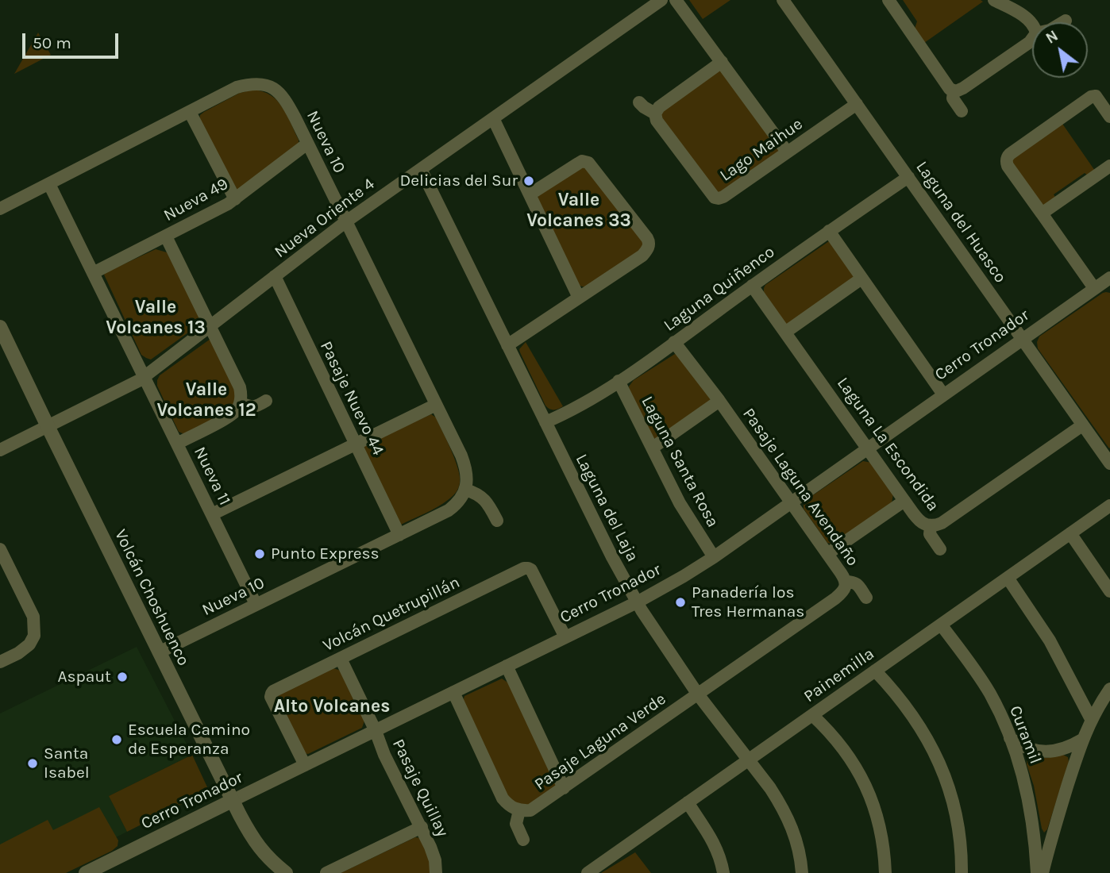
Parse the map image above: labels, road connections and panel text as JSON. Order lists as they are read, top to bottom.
{
  "streets": {
    "street": [
      "Nueva 10",
      "Lago Maihue",
      "Nueva 49",
      "Nueva Oriente 4",
      "Laguna del Huasco",
      "Laguna Quiñenco",
      "Cerro Tronador",
      "Pasaje Nuevo 44",
      "Laguna La Escondida",
      "Laguna Santa Rosa",
      "Nueva 11",
      "Pasaje Laguna Avendaño",
      "Laguna del Laja",
      "Volcán Choshuenco",
      "Volcán Quetrupillán",
      "Painemilla",
      "Curamil",
      "Pasaje Laguna Verde",
      "Pasaje Quillay"
    ]
  },
  "crossings": [
    ["Nueva 10", "Nueva 49"],
    ["Nueva 10", "Nueva Oriente 4"],
    ["Nueva 10", "Pasaje Nuevo 44"],
    ["Nueva 10", "Nueva 11"],
    ["Nueva 10", "Volcán Choshuenco"],
    ["Lago Maihue", "Laguna del Huasco"],
    ["Nueva 49", "Nueva 11"],
    ["Nueva Oriente 4", "Pasaje Nuevo 44"],
    ["Nueva Oriente 4", "Nueva 11"],
    ["Nueva Oriente 4", "Laguna del Laja"],
    ["Nueva Oriente 4", "Volcán Choshuenco"],
    ["Laguna del Huasco", "Laguna Quiñenco"],
    ["Laguna del Huasco", "Cerro Tronador"],
    ["Laguna del Huasco", "Laguna La Escondida"],
    ["Laguna Quiñenco", "Laguna La Escondida"],
    ["Laguna Quiñenco", "Laguna Santa Rosa"],
    ["Laguna Quiñenco", "Pasaje Laguna Avendaño"],
    ["Laguna Quiñenco", "Laguna del Laja"],
    ["Cerro Tronador", "Laguna La Escondida"],
    ["Cerro Tronador", "Laguna Santa Rosa"],
    ["Cerro Tronador", "Pasaje Laguna Avendaño"],
    ["Cerro Tronador", "Laguna del Laja"],
    ["Cerro Tronador", "Volcán Choshuenco"],
    ["Cerro Tronador", "Volcán Quetrupillán"],
    ["Cerro Tronador", "Pasaje Quillay"],
    ["Pasaje Laguna Avendaño", "Laguna del Laja"],
    ["Pasaje Laguna Avendaño", "Pasaje Laguna Verde"],
    ["Laguna del Laja", "Painemilla"],
    ["Laguna del Laja", "Pasaje Laguna Verde"],
    ["Volcán Quetrupillán", "Pasaje Quillay"],
    ["Painemilla", "Curamil"]
  ],
  "districts": [
    "Valle Volcanes 33",
    "Valle Volcanes 13",
    "Valle Volcanes 12",
    "Alto Volcanes"
  ],
  "places": [
    "Delicias del Sur",
    "Punto Express",
    "Panadería los Tres Hermanas",
    "Aspaut",
    "Escuela Camino de Esperanza",
    "Santa Isabel"
  ],
  "scale_bar": "50 m",
  "north": "top left"
}
